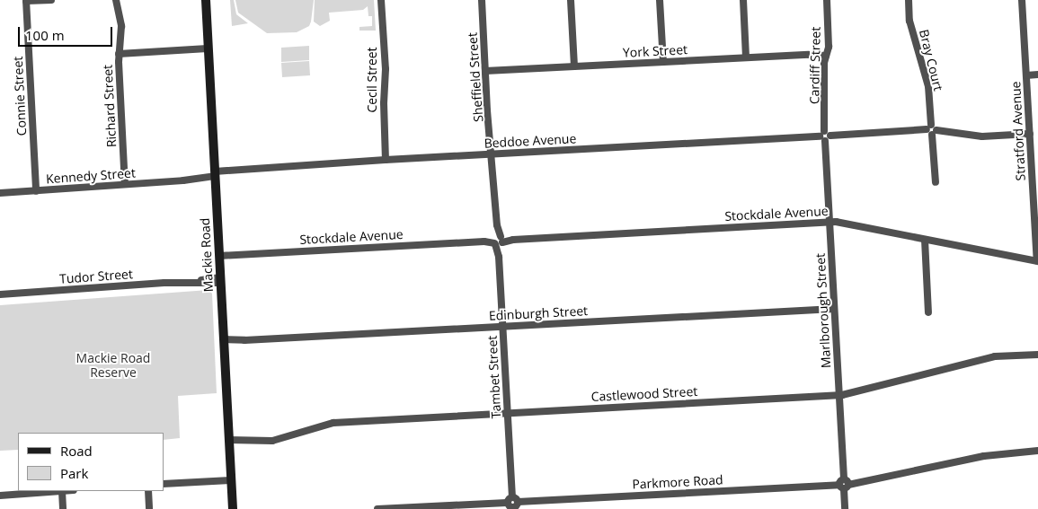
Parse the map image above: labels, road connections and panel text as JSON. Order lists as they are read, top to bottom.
{
  "streets": {
    "street": [
      "York Street",
      "Bray Court",
      "Cardiff Street",
      "Sheffield Street",
      "Cecil Street",
      "Connie Street",
      "Richard Street",
      "Stratford Avenue",
      "Beddoe Avenue",
      "Kennedy Street",
      "Stockdale Avenue",
      "Mackie Road",
      "Tudor Street",
      "Marlborough Street",
      "Edinburgh Street",
      "Tambet Street",
      "Castlewood Street",
      "Parkmore Road"
    ]
  },
  "crossings": [
    ["York Street", "Cardiff Street"],
    ["York Street", "Sheffield Street"],
    ["Bray Court", "Beddoe Avenue"],
    ["Cardiff Street", "Beddoe Avenue"],
    ["Cardiff Street", "Marlborough Street"],
    ["Sheffield Street", "Beddoe Avenue"],
    ["Sheffield Street", "Tambet Street"],
    ["Cecil Street", "Beddoe Avenue"],
    ["Connie Street", "Kennedy Street"],
    ["Richard Street", "Kennedy Street"],
    ["Stratford Avenue", "Beddoe Avenue"],
    ["Stratford Avenue", "Stockdale Avenue"],
    ["Beddoe Avenue", "Kennedy Street"],
    ["Beddoe Avenue", "Mackie Road"],
    ["Beddoe Avenue", "Marlborough Street"],
    ["Beddoe Avenue", "Tambet Street"],
    ["Kennedy Street", "Mackie Road"],
    ["Stockdale Avenue", "Mackie Road"],
    ["Stockdale Avenue", "Marlborough Street"],
    ["Stockdale Avenue", "Tambet Street"],
    ["Mackie Road", "Tudor Street"],
    ["Mackie Road", "Edinburgh Street"],
    ["Mackie Road", "Castlewood Street"],
    ["Marlborough Street", "Edinburgh Street"],
    ["Marlborough Street", "Castlewood Street"],
    ["Marlborough Street", "Parkmore Road"],
    ["Edinburgh Street", "Tambet Street"],
    ["Tambet Street", "Castlewood Street"],
    ["Tambet Street", "Parkmore Road"]
  ],
  "parks": ["Mackie Road Reserve"],
  "legend": ["Road", "Park"],
  "scale_bar": "100 m"
}
